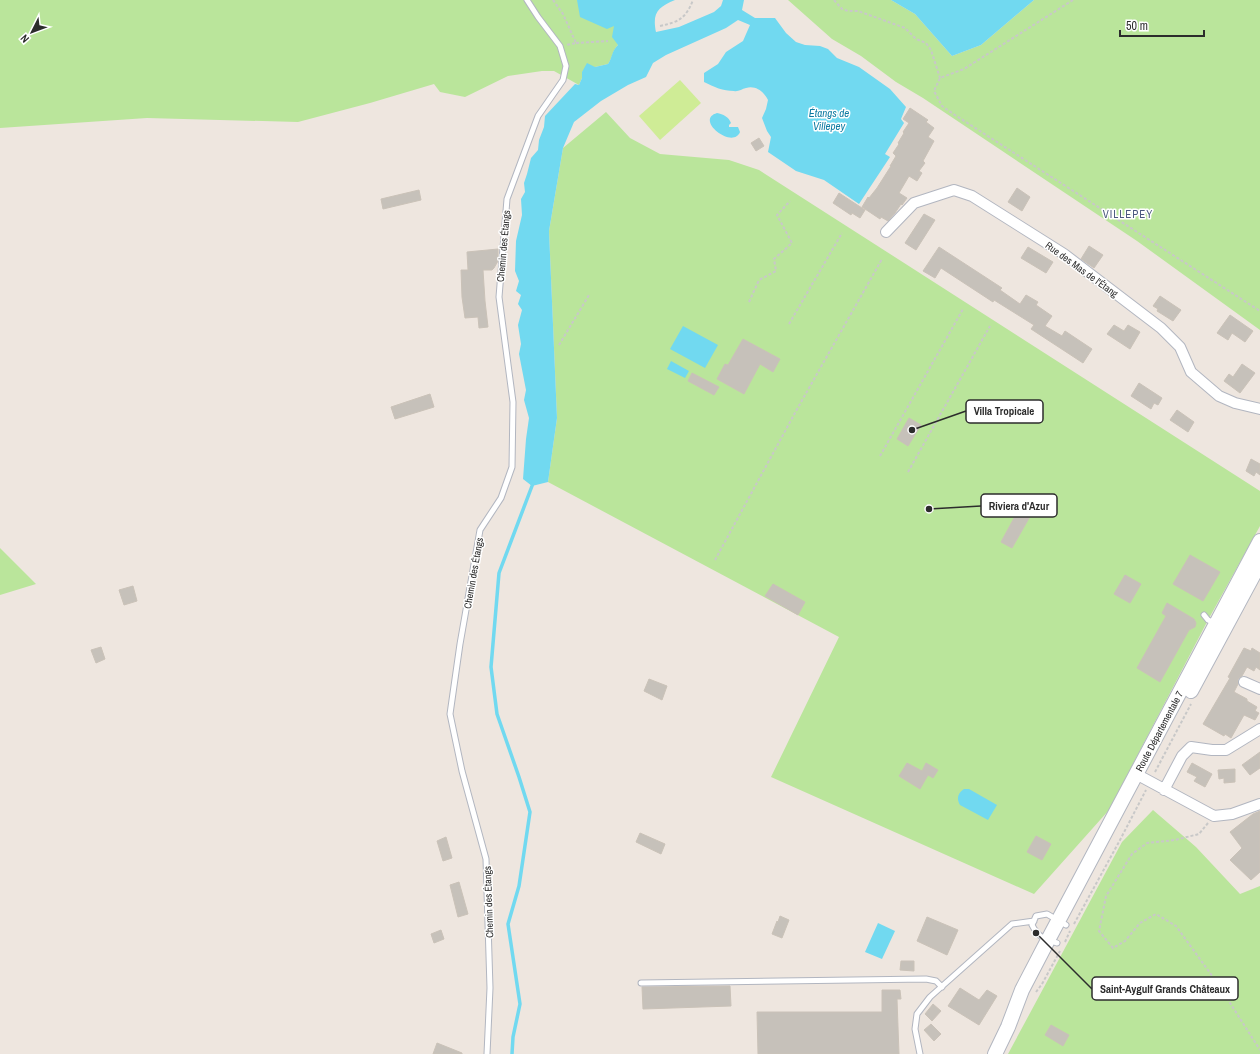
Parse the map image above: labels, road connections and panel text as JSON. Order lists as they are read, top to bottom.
{
  "streets": {
    "main road": ["Route Départementale 7"],
    "street": ["Rue des Mas de l'Étang"],
    "lane": ["Chemin des Étangs"]
  },
  "districts": ["VILLEPEY"],
  "water": ["Étangs de Villepey"],
  "places": ["Villa Tropicale", "Riviera d'Azur", "Saint-Aygulf Grands Châteaux"],
  "scale_bar": "50 m",
  "north": "bottom left"
}
